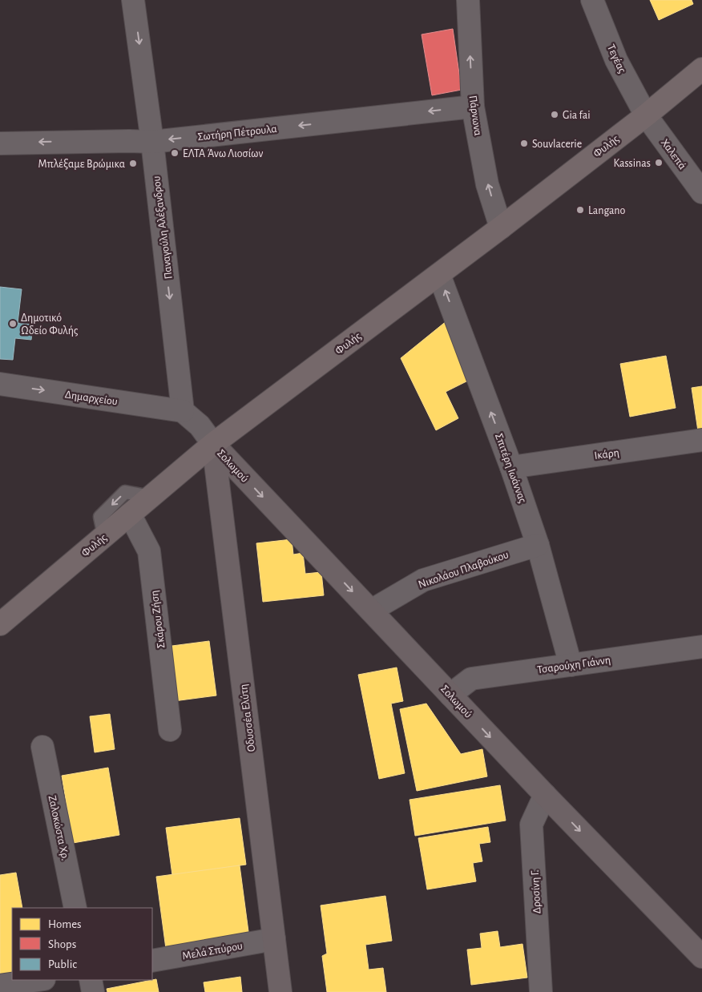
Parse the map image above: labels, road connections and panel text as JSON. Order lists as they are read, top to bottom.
{
  "streets": {
    "main road": ["Φυλής"],
    "street": [
      "Τεγέας",
      "Πάρνωνα",
      "Σωτήρη Πέτρουλα",
      "Χαλεπά",
      "Παναγούλη Αλέξανδρου",
      "Δημαρχείου",
      "Ικάρη",
      "Σολωμού",
      "Σπιτέρη Ιωάννας",
      "Νικολάου Πλαβούκου",
      "Σκάρου Ζήση",
      "Τσαρούχη Γιάννη",
      "Οδυσσέα Ελύτη",
      "Ζαλοκώστα Χρ.",
      "Δροσίνη Γ.",
      "Μελά Σπύρου"
    ]
  },
  "crossings": [
    ["Τεγέας", "Φυλής"],
    ["Τεγέας", "Χαλεπά"],
    ["Πάρνωνα", "Σωτήρη Πέτρουλα"],
    ["Πάρνωνα", "Φυλής"],
    ["Σωτήρη Πέτρουλα", "Παναγούλη Αλέξανδρου"],
    ["Φυλής", "Χαλεπά"],
    ["Φυλής", "Σολωμού"],
    ["Φυλής", "Σπιτέρη Ιωάννας"],
    ["Φυλής", "Σκάρου Ζήση"],
    ["Φυλής", "Οδυσσέα Ελύτη"],
    ["Παναγούλη Αλέξανδρου", "Δημαρχείου"],
    ["Ικάρη", "Σπιτέρη Ιωάννας"],
    ["Σολωμού", "Νικολάου Πλαβούκου"],
    ["Σολωμού", "Τσαρούχη Γιάννη"],
    ["Σολωμού", "Οδυσσέα Ελύτη"],
    ["Σολωμού", "Δροσίνη Γ."],
    ["Σπιτέρη Ιωάννας", "Νικολάου Πλαβούκου"],
    ["Σπιτέρη Ιωάννας", "Τσαρούχη Γιάννη"],
    ["Οδυσσέα Ελύτη", "Μελά Σπύρου"]
  ],
  "one_way": [
    "Πάρνωνα",
    "Σωτήρη Πέτρουλα",
    "Παναγούλη Αλέξανδρου",
    "Δημαρχείου",
    "Σολωμού",
    "Σπιτέρη Ιωάννας"
  ],
  "places": [
    "Gia fai",
    "Souvlacerie",
    "ΕΛΤΑ Άνω Λιοσίων",
    "Kassinas",
    "Μπλέξαμε Βρώμικα",
    "Langano",
    "Δημοτικό Ωδείο Φυλής"
  ],
  "legend": ["Homes", "Shops", "Public"]
}
